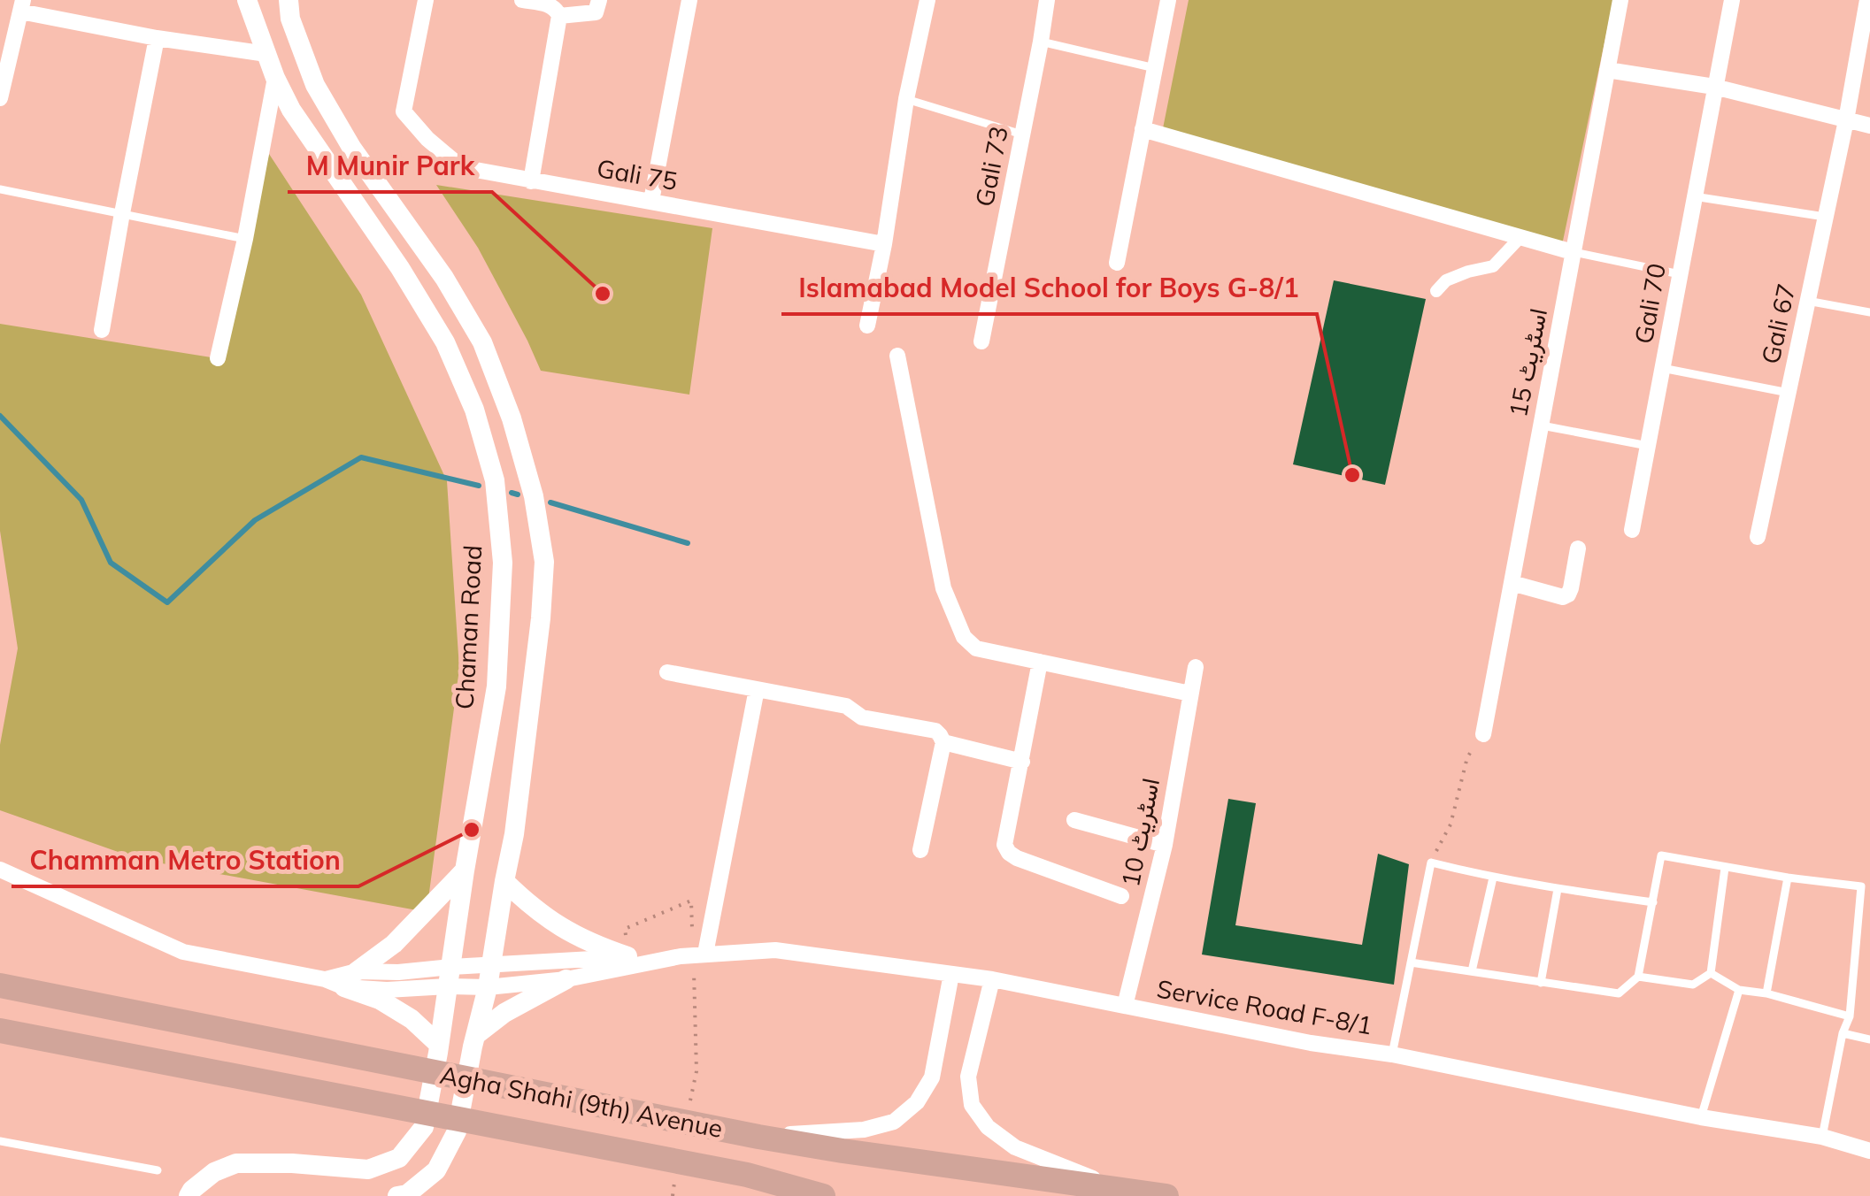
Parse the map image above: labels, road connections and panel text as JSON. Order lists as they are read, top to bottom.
{
  "streets": {
    "main road": ["Agha Shahi (9th) Avenue"],
    "street": [
      "Gali 73",
      "Gali 75",
      "Gali 70",
      "Gali 67",
      "اسٹریٹ 15",
      "Chaman Road",
      "اسٹریٹ 10",
      "Service Road F-8/1"
    ]
  },
  "crossings": [
    ["Chaman Road", "Service Road F-8/1"],
    ["اسٹریٹ 10", "Service Road F-8/1"]
  ],
  "places": ["M Munir Park", "Islamabad Model School for Boys G-8/1", "Chamman Metro Station"]
}
